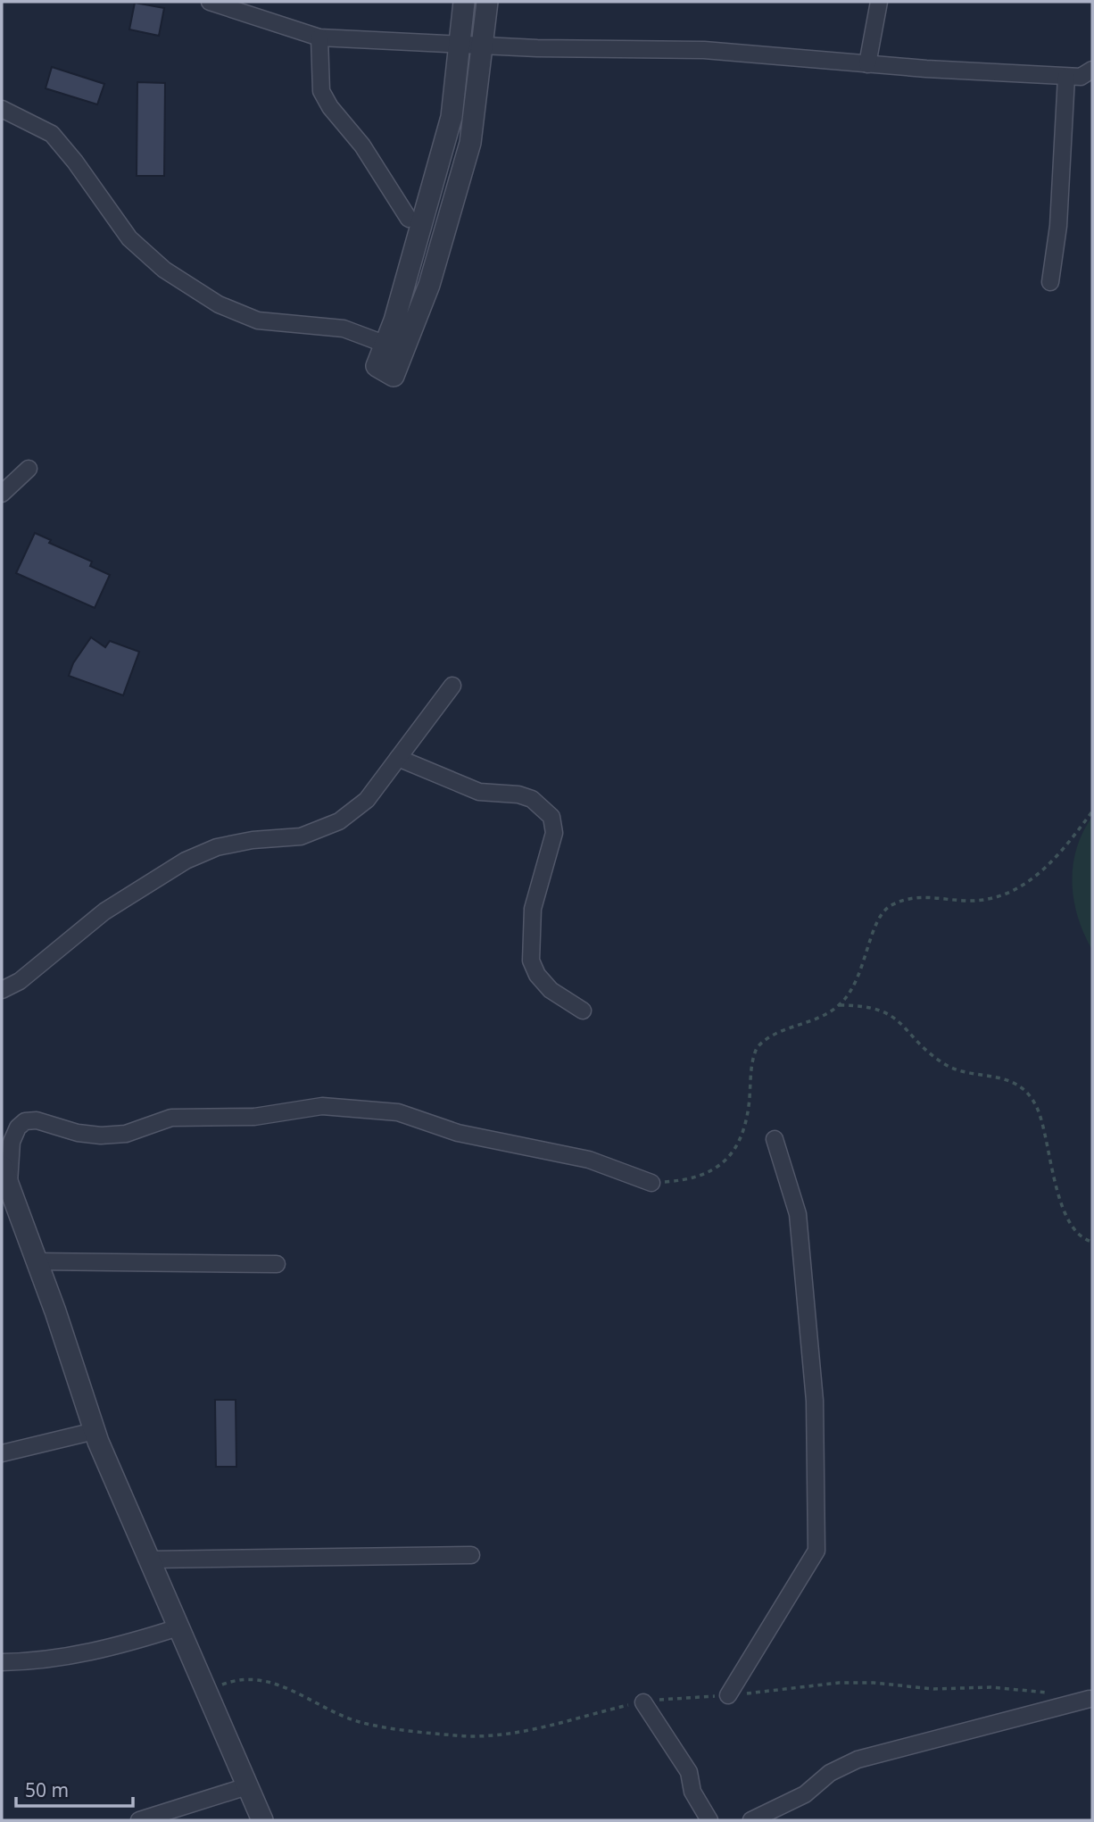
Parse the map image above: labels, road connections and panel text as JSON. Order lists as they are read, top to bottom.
{
  "scale_bar": "50 m"
}
